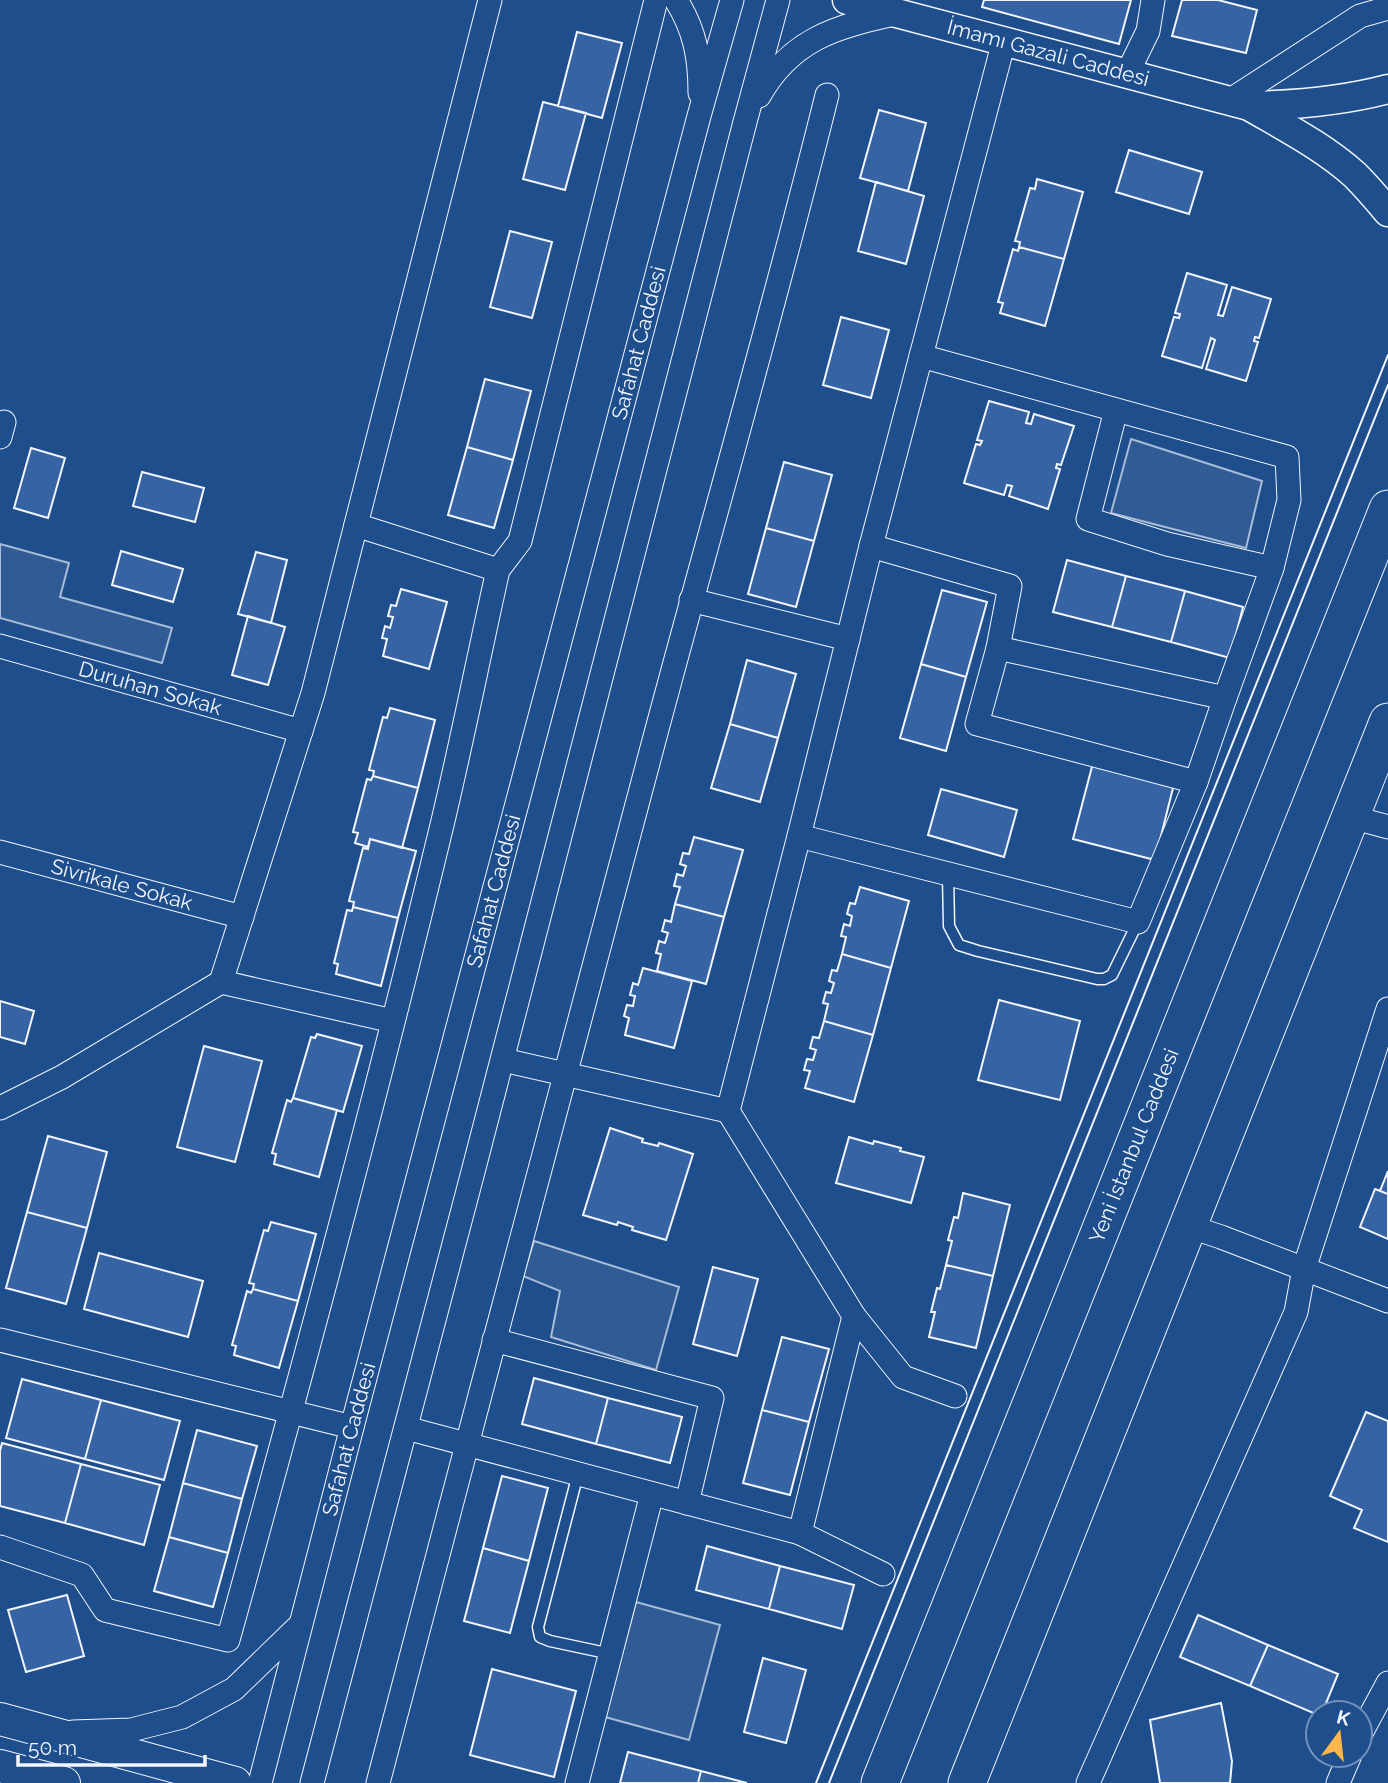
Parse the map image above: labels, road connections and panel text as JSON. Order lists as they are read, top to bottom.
{
  "streets": {
    "highway": ["Yeni İstanbul Caddesi"],
    "street": [
      "İmamı Gazali Caddesi",
      "Safahat Caddesi",
      "Duruhan Sokak",
      "Sivrikale Sokak"
    ]
  },
  "scale_bar": "50 m",
  "north": "top"
}
